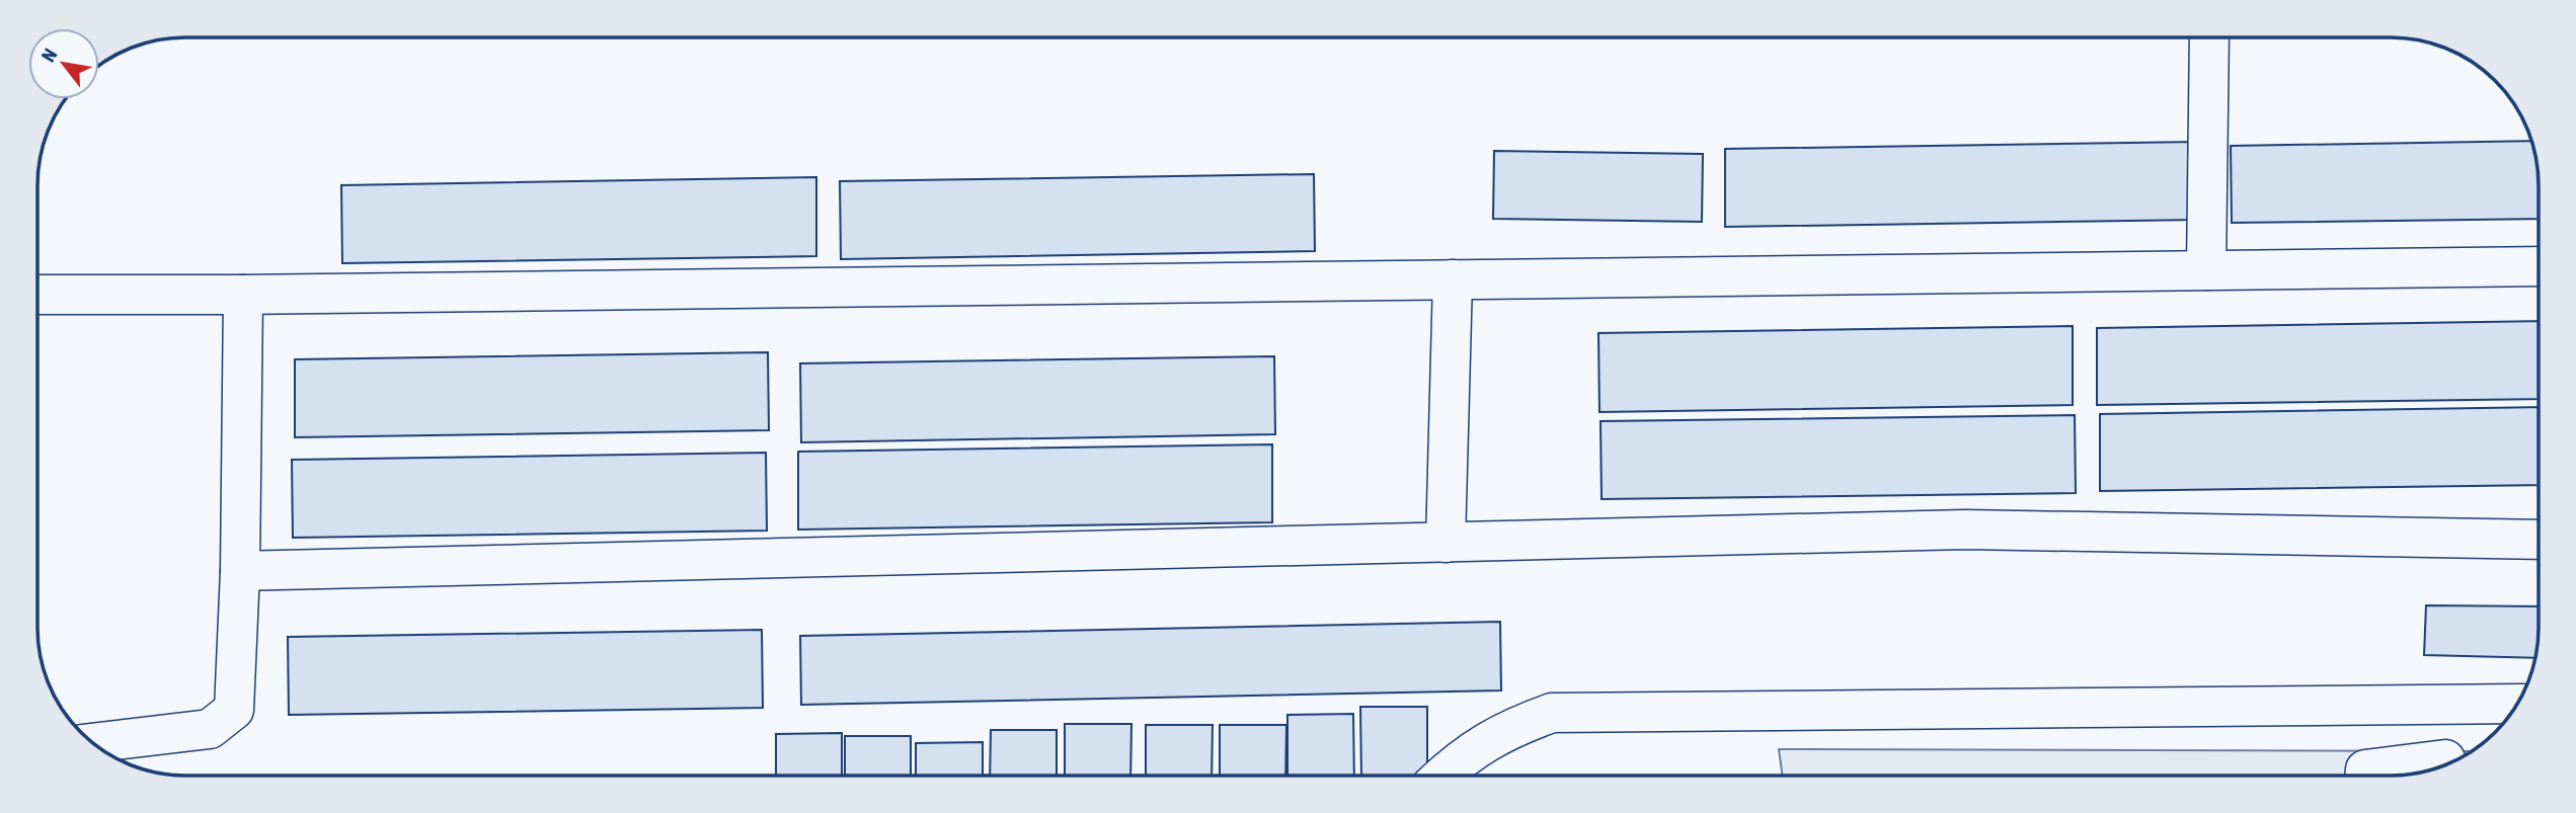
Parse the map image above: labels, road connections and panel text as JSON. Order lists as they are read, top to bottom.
{
  "north": "top left"
}
